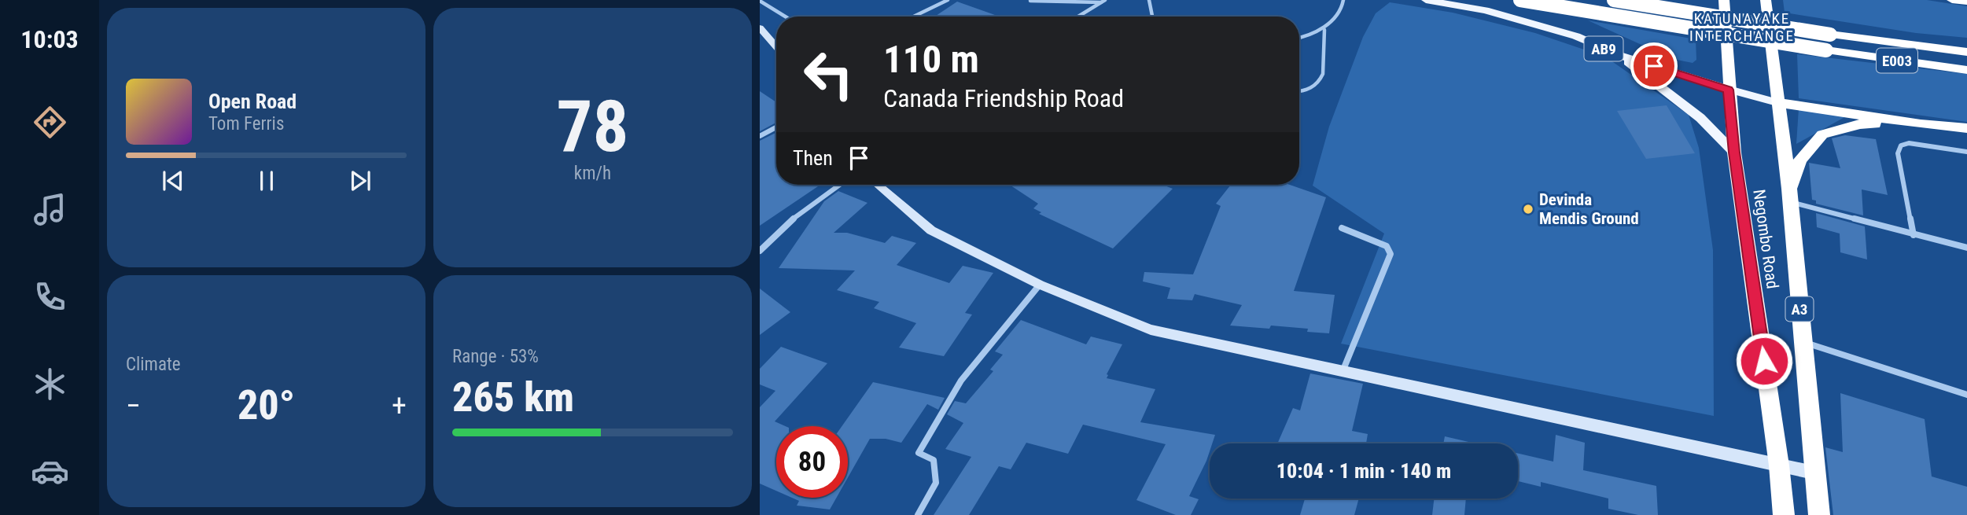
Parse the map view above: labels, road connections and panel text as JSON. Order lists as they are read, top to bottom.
{
  "streets": {
    "highway": ["E003", "Negombo Road", "A3"],
    "main road": ["AB9"]
  },
  "crossings": [
    ["AB9", "Negombo Road"]
  ],
  "districts": ["KATUNAYAKE INTERCHANGE"],
  "places": ["Devinda Mendis Ground"],
  "page": {
    "tabs": "10:03",
    "tile": [
      ["78", "km/h"],
      "Climate",
      ["Range · 53%", "265 km"]
    ],
    "turn": ["110 m", "Canada Friendship Road"],
    "song": ["Open Road", "Tom Ferris"],
    "then": "Then",
    "heat": ["−", "20°", "+"],
    "limit": "80",
    "trip": "10:04 · 1 min · 140 m"
  }
}
